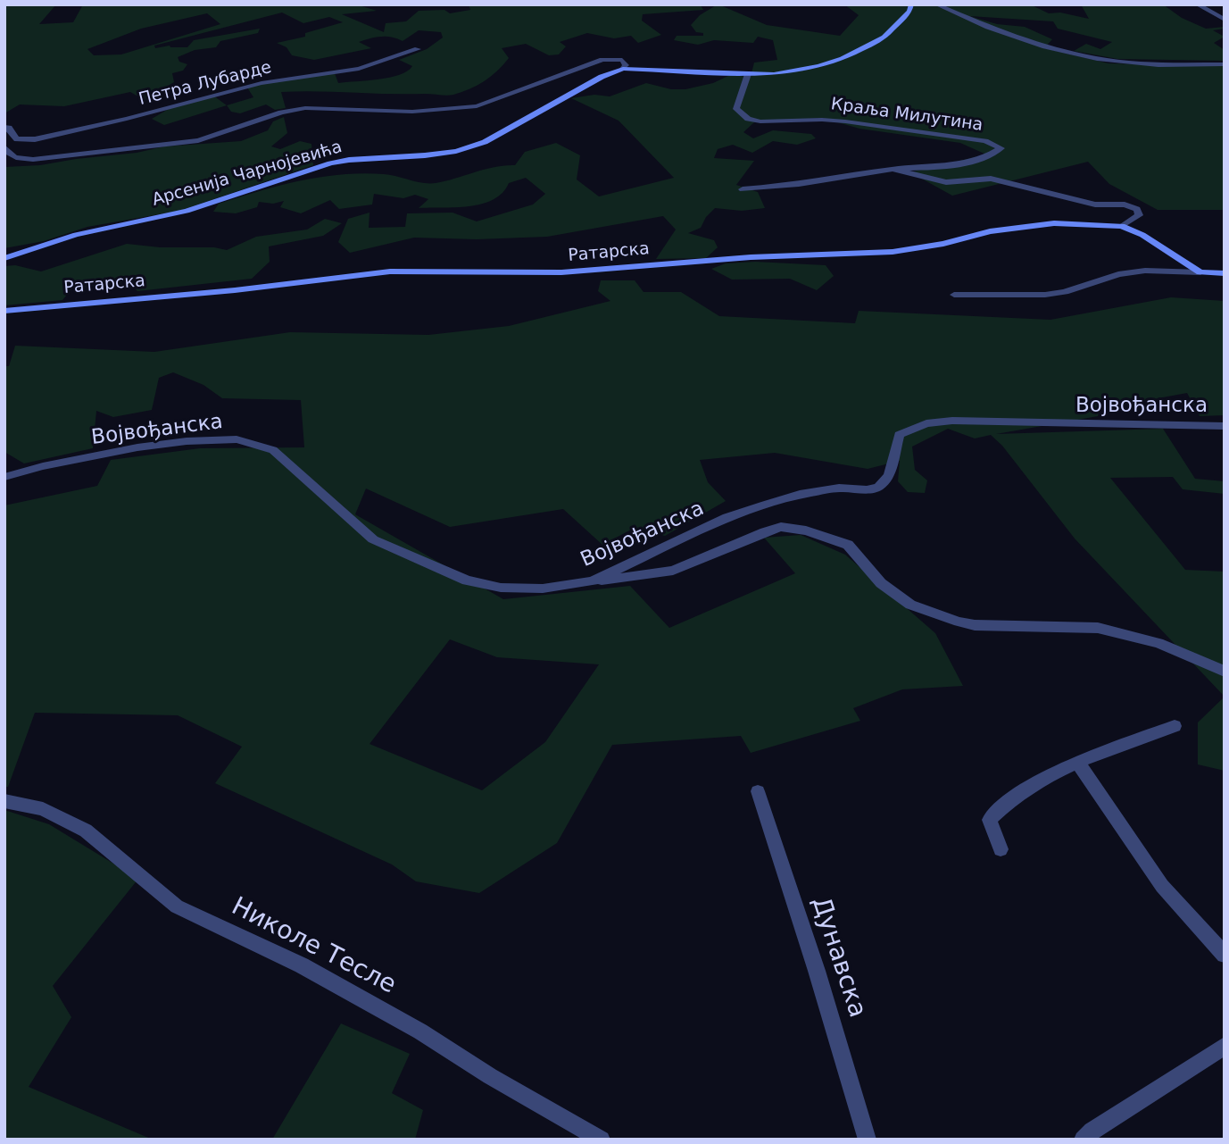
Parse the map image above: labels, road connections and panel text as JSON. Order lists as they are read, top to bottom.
{
  "streets": {
    "street": [
      "Петра Лубарде",
      "Краља Милутина",
      "Арсенија Чарнојевића",
      "Ратарска",
      "Војвођанска",
      "Николе Тесле",
      "Дунавска"
    ]
  },
  "crossings": [
    ["Краља Милутина", "Ратарска"]
  ]
}
